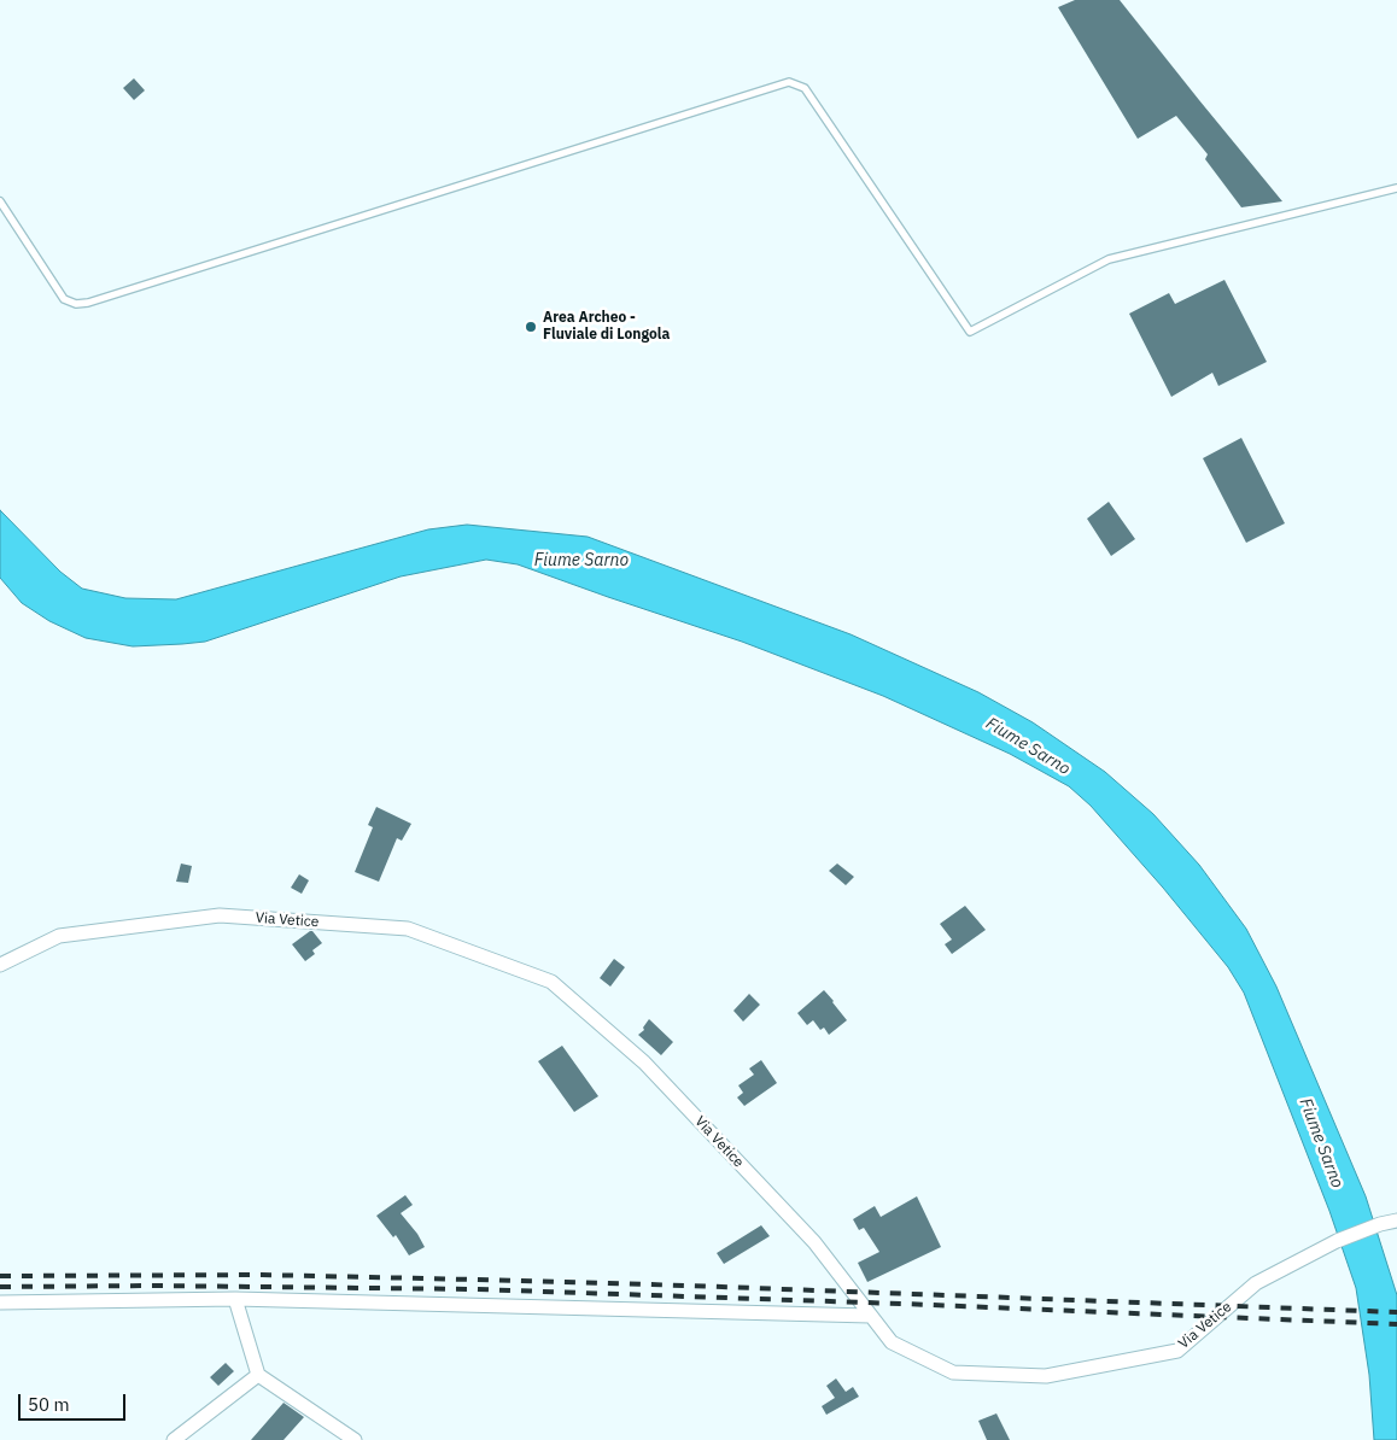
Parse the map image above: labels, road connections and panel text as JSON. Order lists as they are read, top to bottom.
{
  "streets": {
    "street": ["Via Vetice"]
  },
  "water": ["Fiume Sarno"],
  "places": ["Area Archeo - Fluviale di Longola"],
  "scale_bar": "50 m"
}
